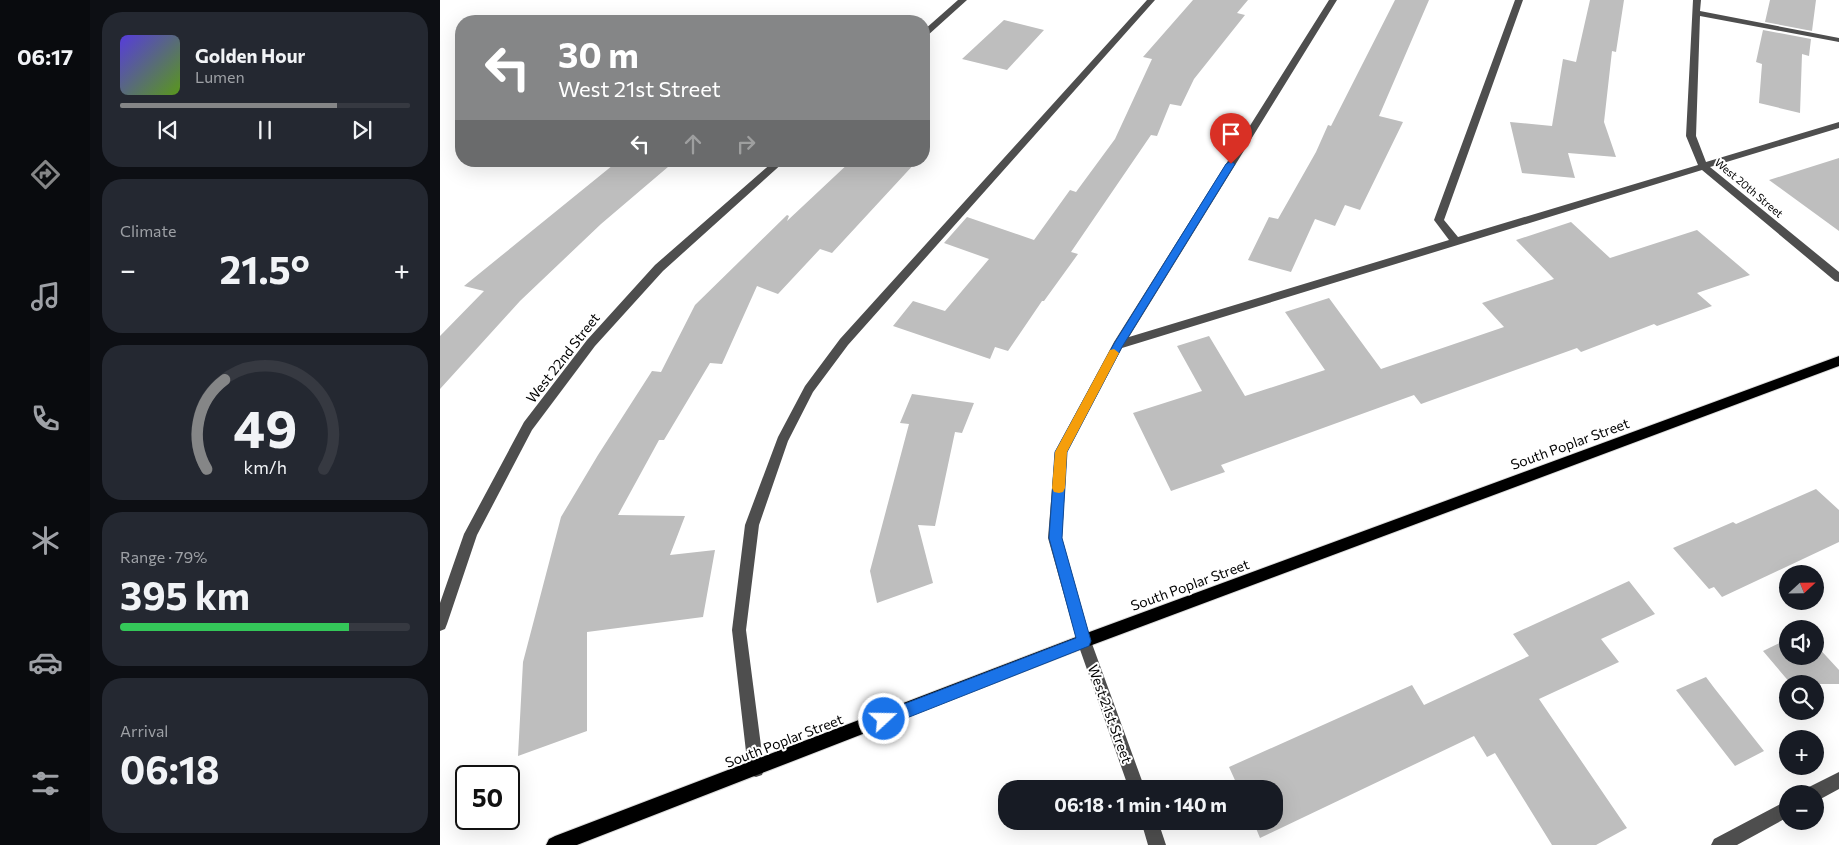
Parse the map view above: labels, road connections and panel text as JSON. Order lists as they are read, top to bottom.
{
  "streets": {
    "main road": ["South Poplar Street"],
    "street": ["West 20th Street", "West 22nd Street", "West 21st Street"]
  },
  "crossings": [
    ["South Poplar Street", "West 21st Street"]
  ],
  "north": "right",
  "page": {
    "tabs": "06:17",
    "turn": ["30 m", "West 21st Street"],
    "song": ["Golden Hour", "Lumen"],
    "tile": [
      "Climate",
      ["Range · 79%", "395 km"],
      ["Arrival", "06:18"]
    ],
    "heat": ["−", "21.5°", "+"],
    "map_buttons": ["+", "−"],
    "limit": "50",
    "trip": "06:18 · 1 min · 140 m",
    "gauge": ["49", "km/h"]
  }
}
